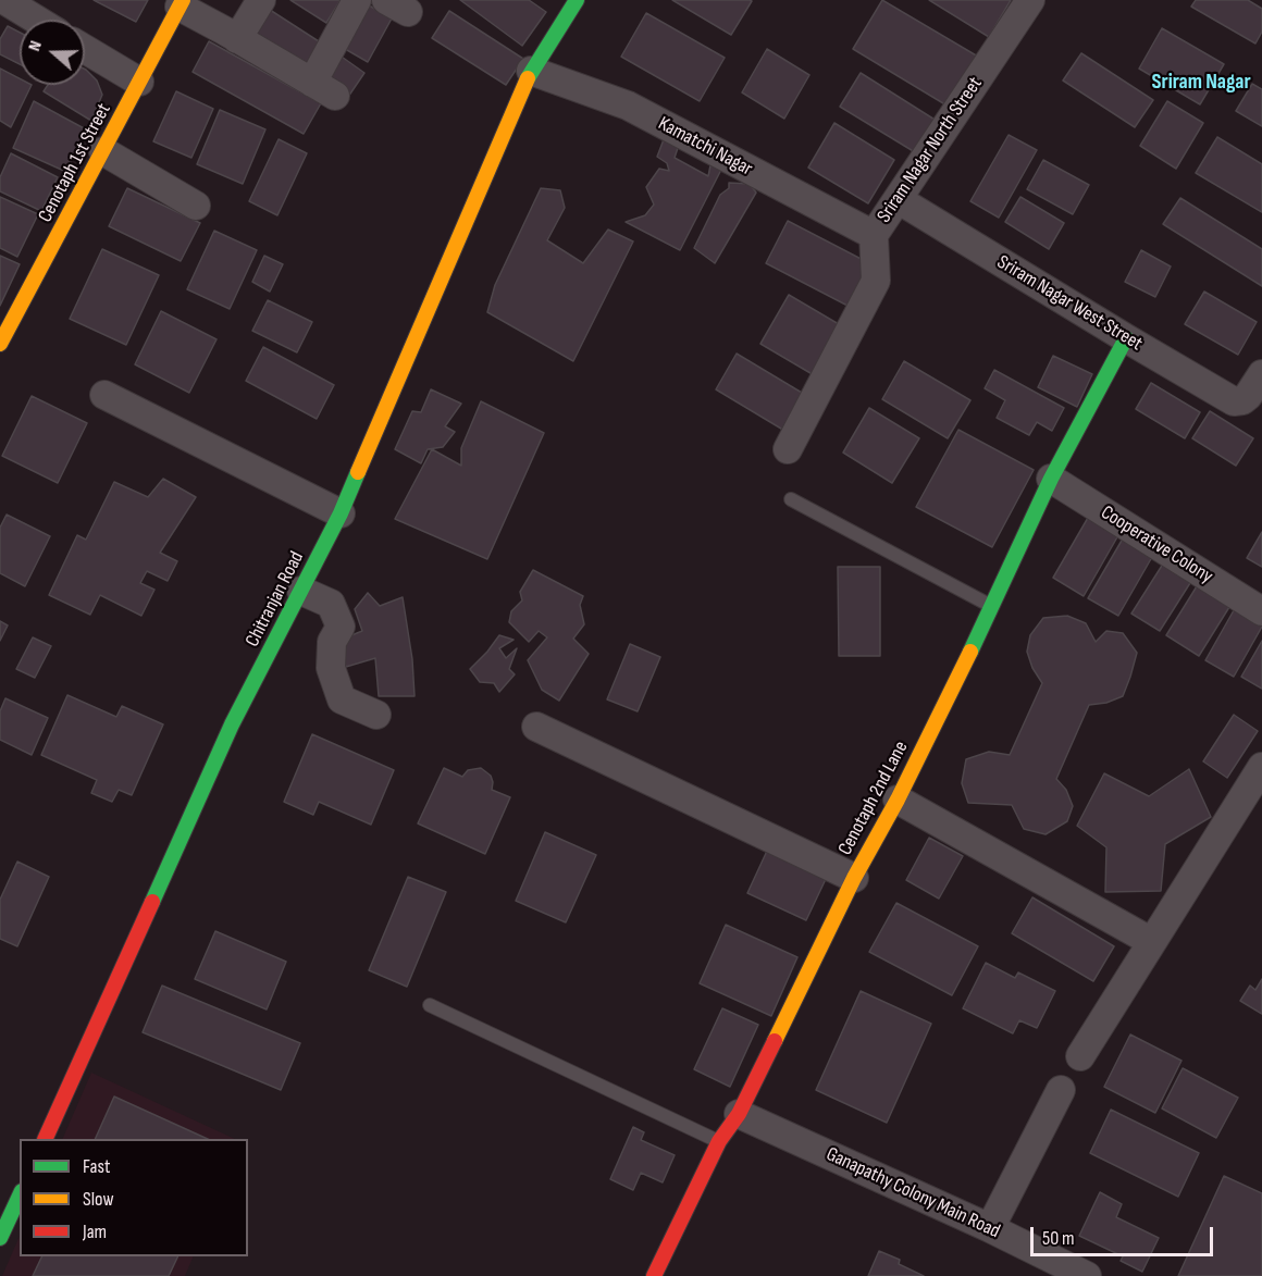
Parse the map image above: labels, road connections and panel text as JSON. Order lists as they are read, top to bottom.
{
  "streets": {
    "street": [
      "Kamatchi Nagar",
      "Sriram Nagar North Street",
      "Cenotaph 1st Street",
      "Sriram Nagar West Street",
      "Cooperative Colony",
      "Chitranjan Road",
      "Cenotaph 2nd Lane",
      "Ganapathy Colony Main Road"
    ]
  },
  "crossings": [
    ["Kamatchi Nagar", "Sriram Nagar North Street"],
    ["Kamatchi Nagar", "Chitranjan Road"],
    ["Sriram Nagar North Street", "Sriram Nagar West Street"],
    ["Sriram Nagar West Street", "Cenotaph 2nd Lane"],
    ["Cooperative Colony", "Cenotaph 2nd Lane"],
    ["Cenotaph 2nd Lane", "Ganapathy Colony Main Road"]
  ],
  "districts": ["Sriram Nagar"],
  "legend": ["Fast", "Slow", "Jam"],
  "scale_bar": "50 m",
  "north": "left"
}
